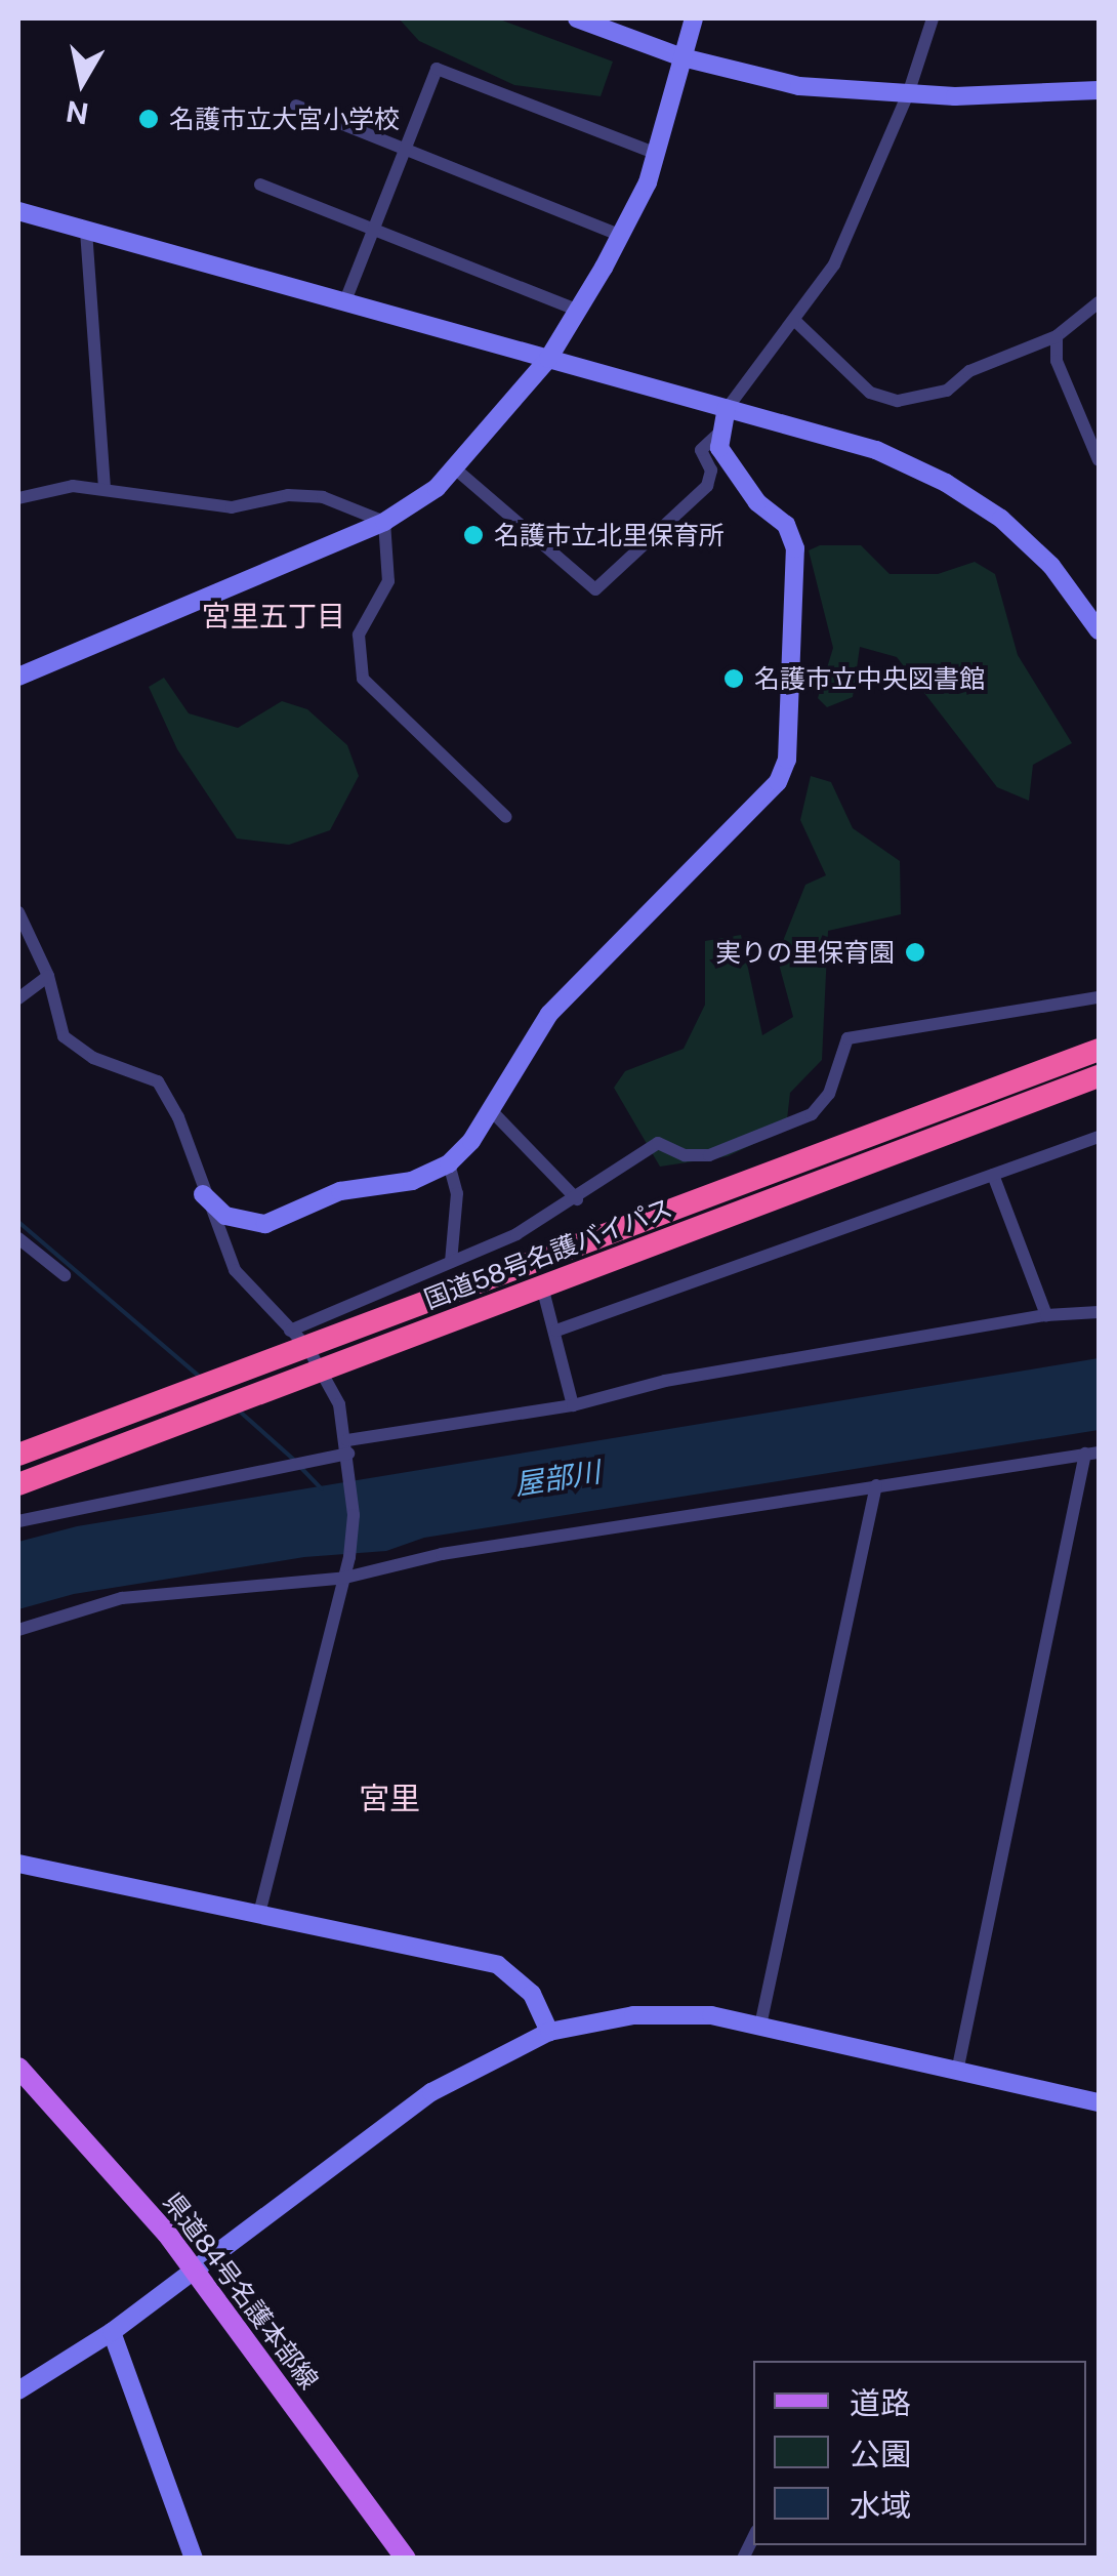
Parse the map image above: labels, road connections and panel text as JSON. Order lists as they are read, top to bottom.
{
  "streets": {
    "highway": ["国道58号名護バイパス"],
    "main road": ["県道84号名護本部線"]
  },
  "districts": ["宮里五丁目", "宮里"],
  "water": ["屋部川"],
  "places": [
    "名護市立大宮小学校",
    "名護市立北里保育所",
    "名護市立中央図書館",
    "実りの里保育園"
  ],
  "legend": ["道路", "公園", "水域"],
  "north": "bottom"
}
